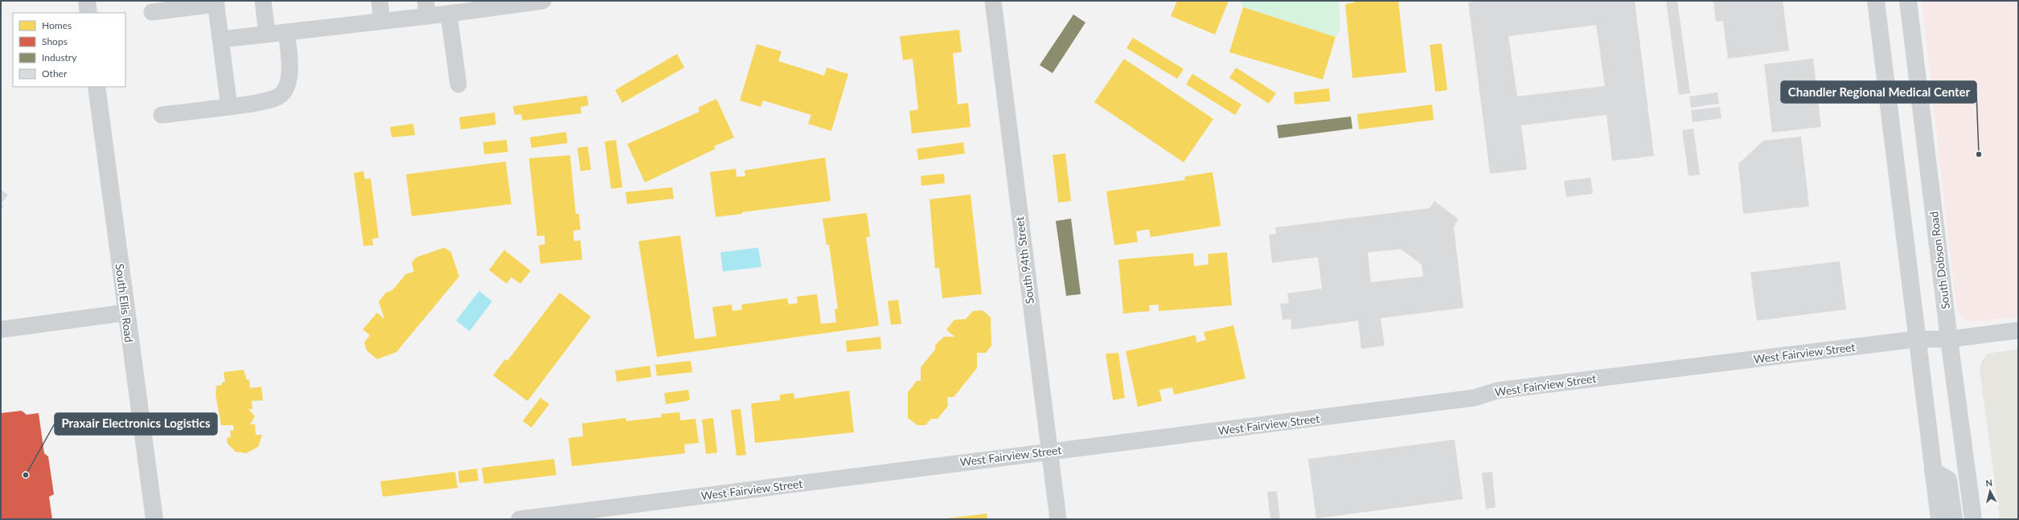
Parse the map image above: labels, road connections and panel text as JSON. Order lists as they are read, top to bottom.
{
  "streets": {
    "main road": ["South Dobson Road"],
    "street": ["South 94th Street", "South Ellis Road", "West Fairview Street"]
  },
  "crossings": [
    ["South 94th Street", "West Fairview Street"],
    ["South Dobson Road", "West Fairview Street"]
  ],
  "places": ["Chandler Regional Medical Center", "Praxair Electronics Logistics"],
  "legend": [
    "Homes",
    "Shops",
    "Industry",
    "Other"
  ],
  "north": "top"
}
